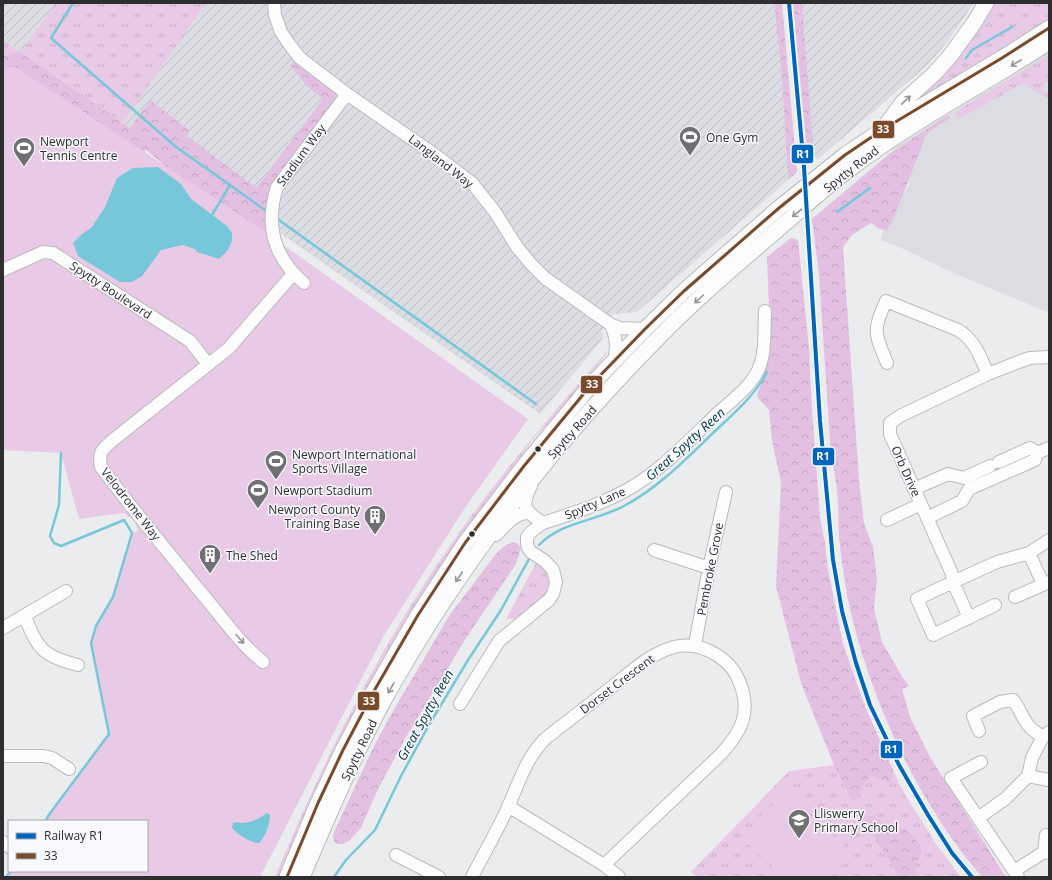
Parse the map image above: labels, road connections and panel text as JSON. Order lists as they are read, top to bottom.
{
  "streets": {
    "main road": ["Spytty Road"],
    "street": [
      "Stadium Way",
      "Langland Way",
      "Spytty Boulevard",
      "Orb Drive",
      "Spytty Lane",
      "Velodrome Way",
      "Pembroke Grove",
      "Dorset Crescent"
    ]
  },
  "crossings": [
    ["Stadium Way", "Langland Way"],
    ["Stadium Way", "Velodrome Way"],
    ["Langland Way", "Spytty Road"],
    ["Spytty Boulevard", "Velodrome Way"],
    ["Pembroke Grove", "Dorset Crescent"]
  ],
  "water": ["Great Spytty Reen"],
  "places": {
    "sports": [
      "One Gym",
      "Newport Tennis Centre",
      "Newport International Sports Village",
      "Newport Stadium"
    ],
    "building": ["Newport County Training Base", "The Shed"],
    "school or university": ["Lliswerry Primary School"]
  },
  "lines": ["rail line R1", "transit line 33"],
  "legend": ["Railway R1", "33"]
}
